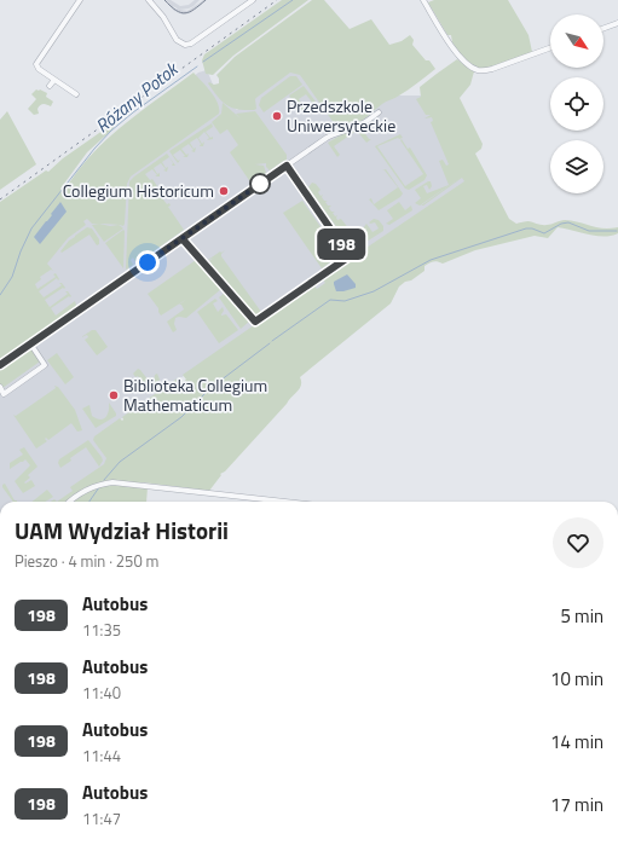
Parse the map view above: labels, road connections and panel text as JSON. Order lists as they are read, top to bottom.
{
  "water": ["Różany Potok"],
  "places": ["Przedszkole Uniwersyteckie", "Collegium Historicum", "Biblioteka Collegium Mathematicum"],
  "lines": ["bus line 198"],
  "north": "bottom right",
  "page": {
    "on_map": "198",
    "heading": ["UAM Wydział Historii", "Pieszo · 4 min · 250 m"],
    "list": [
      {
        "mark": "198",
        "name": "Autobus",
        "note": "11:35",
        "value": "5 min"
      },
      {
        "mark": "198",
        "name": "Autobus",
        "note": "11:40",
        "value": "10 min"
      },
      {
        "mark": "198",
        "name": "Autobus",
        "note": "11:44",
        "value": "14 min"
      },
      {
        "mark": "198",
        "name": "Autobus",
        "note": "11:47",
        "value": "17 min"
      }
    ]
  }
}
